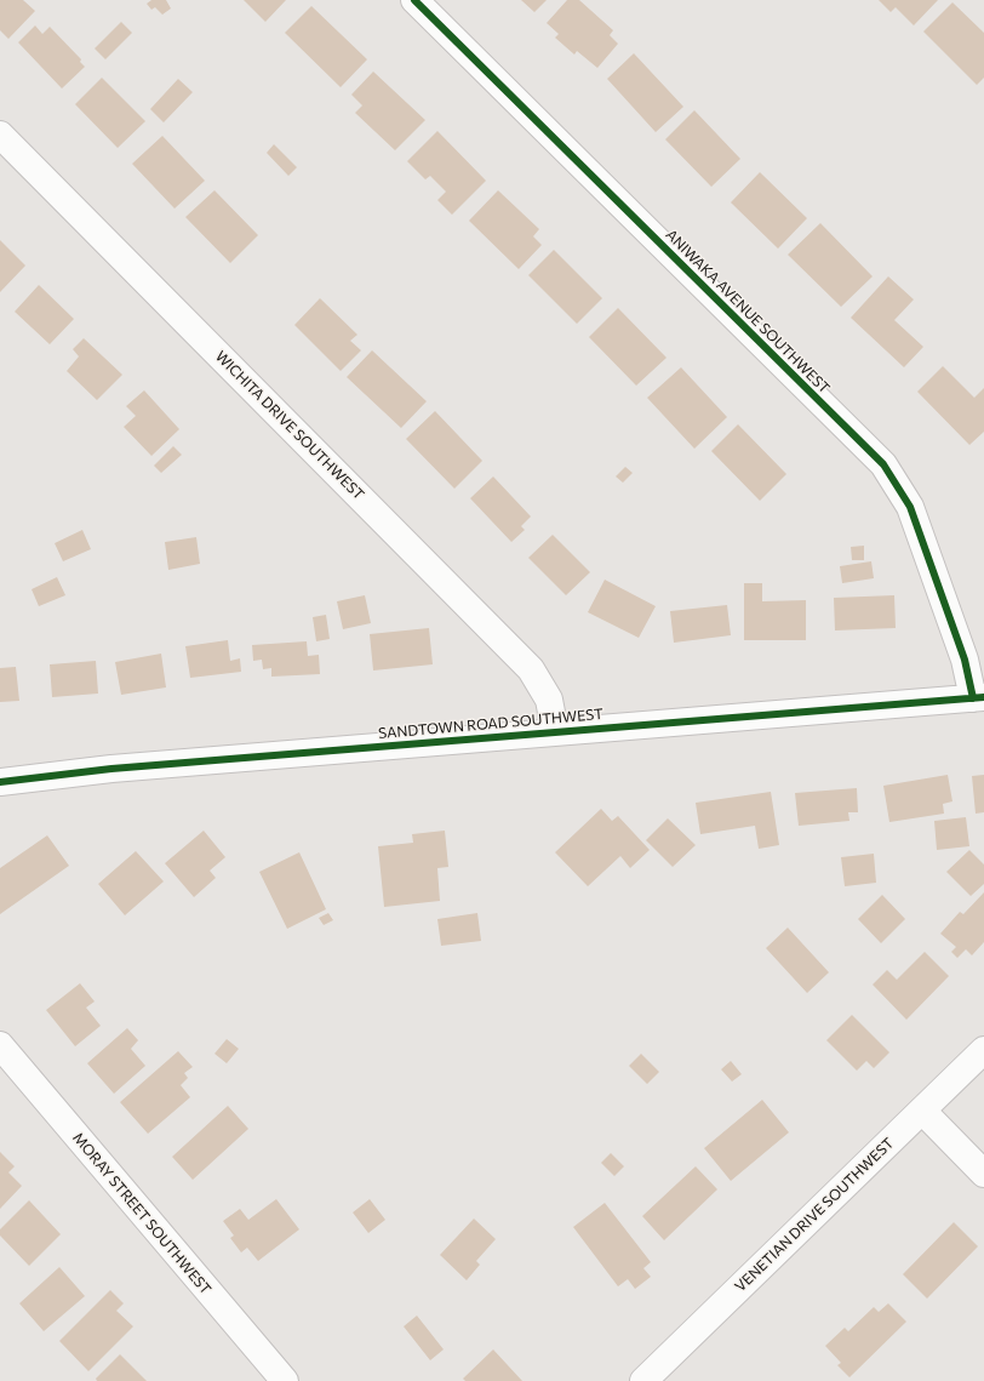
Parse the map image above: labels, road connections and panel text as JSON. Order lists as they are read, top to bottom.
{
  "streets": {
    "street": [
      "ANIWAKA AVENUE SOUTHWEST",
      "WICHITA DRIVE SOUTHWEST",
      "SANDTOWN ROAD SOUTHWEST",
      "MORAY STREET SOUTHWEST",
      "VENETIAN DRIVE SOUTHWEST"
    ]
  },
  "crossings": [
    ["ANIWAKA AVENUE SOUTHWEST", "SANDTOWN ROAD SOUTHWEST"],
    ["WICHITA DRIVE SOUTHWEST", "SANDTOWN ROAD SOUTHWEST"]
  ]
}
